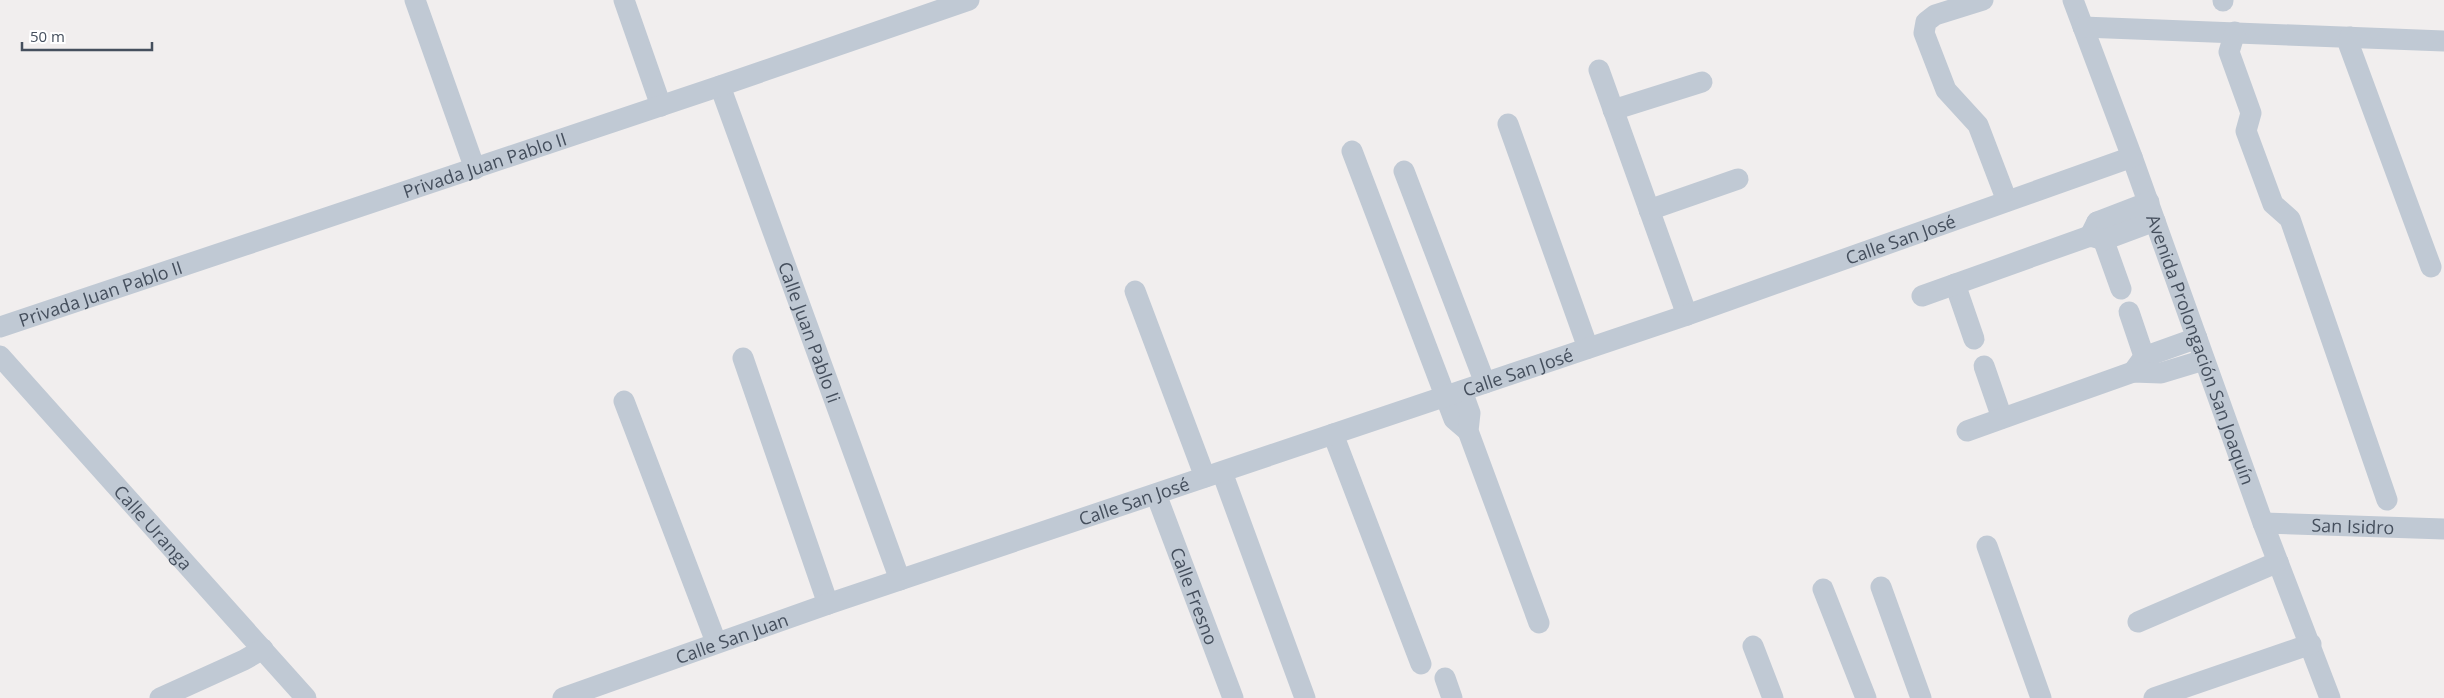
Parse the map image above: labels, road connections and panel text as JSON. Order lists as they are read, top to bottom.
{
  "streets": {
    "street": [
      "Privada Juan Pablo II",
      "Calle San José",
      "Calle Juan Pablo Ii",
      "Avenida Prolongación San Joaquín",
      "San Isidro",
      "Calle Uranga",
      "Calle Fresno",
      "Calle San Juan"
    ]
  },
  "crossings": [
    ["Privada Juan Pablo II", "Calle Juan Pablo Ii"],
    ["Calle San José", "Calle Juan Pablo Ii"],
    ["Calle San José", "Avenida Prolongación San Joaquín"],
    ["Calle San José", "Calle Fresno"],
    ["Calle San José", "Calle San Juan"],
    ["Calle Juan Pablo Ii", "Calle San Juan"],
    ["Avenida Prolongación San Joaquín", "San Isidro"]
  ],
  "scale_bar": "50 m"
}
